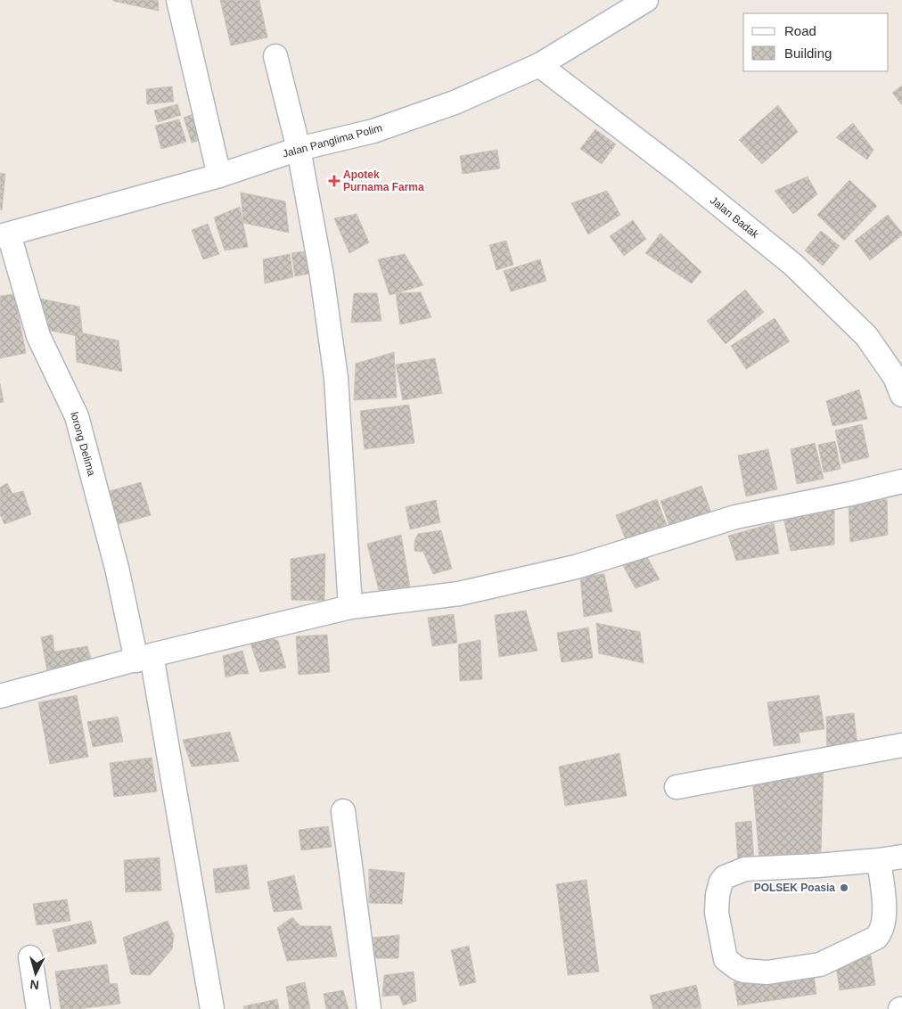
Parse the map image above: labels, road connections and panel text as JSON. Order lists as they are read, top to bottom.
{
  "streets": {
    "street": ["Jalan Panglima Polim", "Jalan Badak", "lorong Delima"]
  },
  "crossings": [
    ["Jalan Panglima Polim", "Jalan Badak"],
    ["Jalan Panglima Polim", "lorong Delima"]
  ],
  "places": {
    "health": ["Apotek Purnama Farma"],
    "other": ["POLSEK Poasia"]
  },
  "legend": ["Road", "Building"],
  "north": "bottom"
}
